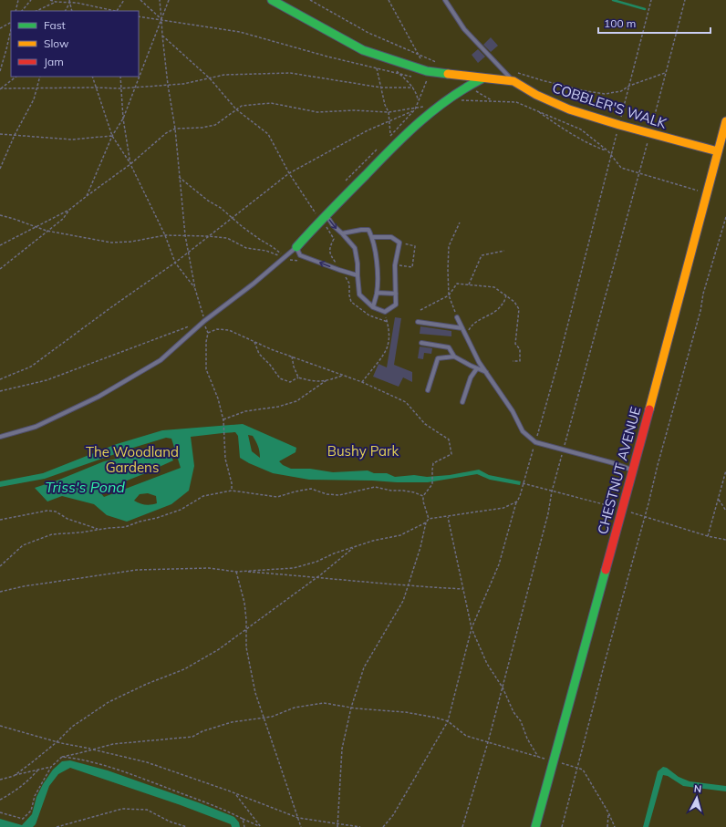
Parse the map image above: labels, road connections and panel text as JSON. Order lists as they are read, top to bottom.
{
  "streets": {
    "street": ["COBBLER'S WALK", "CHESTNUT AVENUE"]
  },
  "crossings": [
    ["COBBLER'S WALK", "CHESTNUT AVENUE"]
  ],
  "water": ["Triss's Pond"],
  "parks": ["Bushy Park", "The Woodland Gardens"],
  "legend": ["Fast", "Slow", "Jam"],
  "scale_bar": "100 m",
  "north": "top"
}
